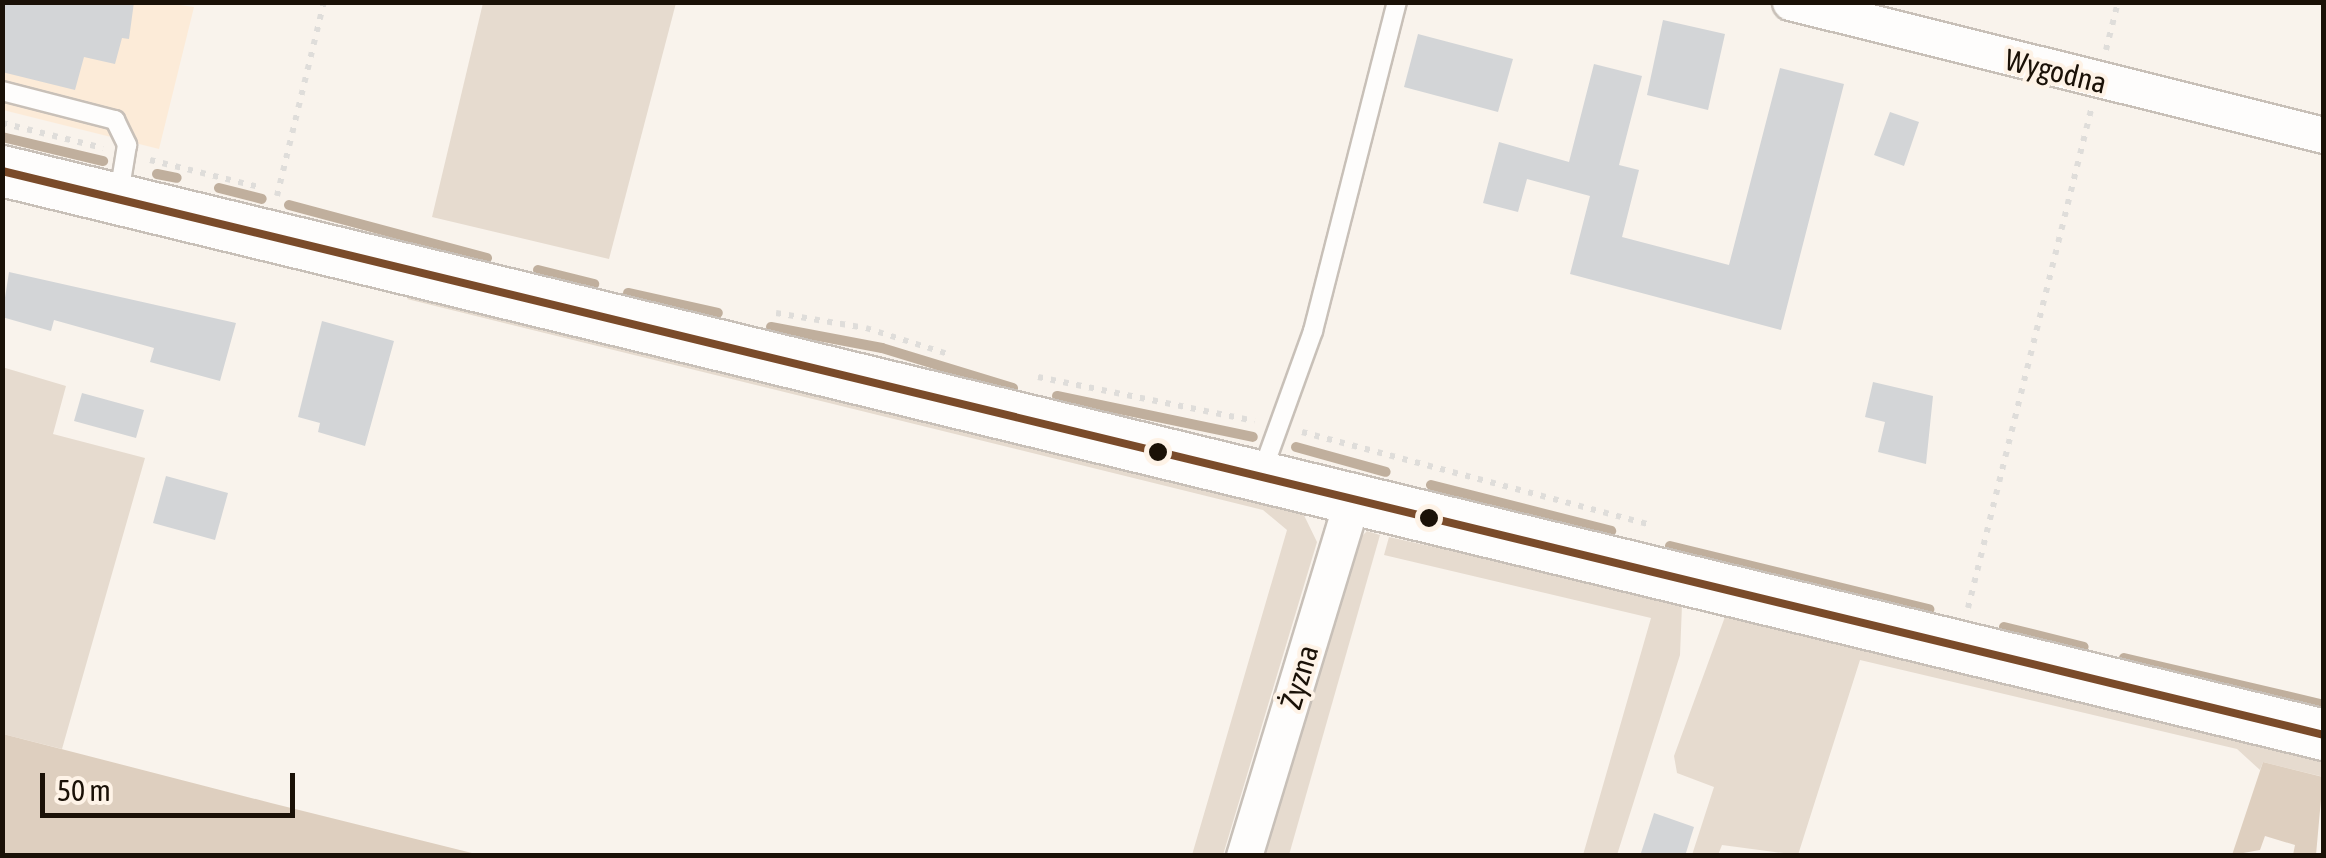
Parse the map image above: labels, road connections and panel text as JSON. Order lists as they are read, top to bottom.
{
  "streets": {
    "street": ["Wygodna", "Żyzna"]
  },
  "scale_bar": "50 m"
}
